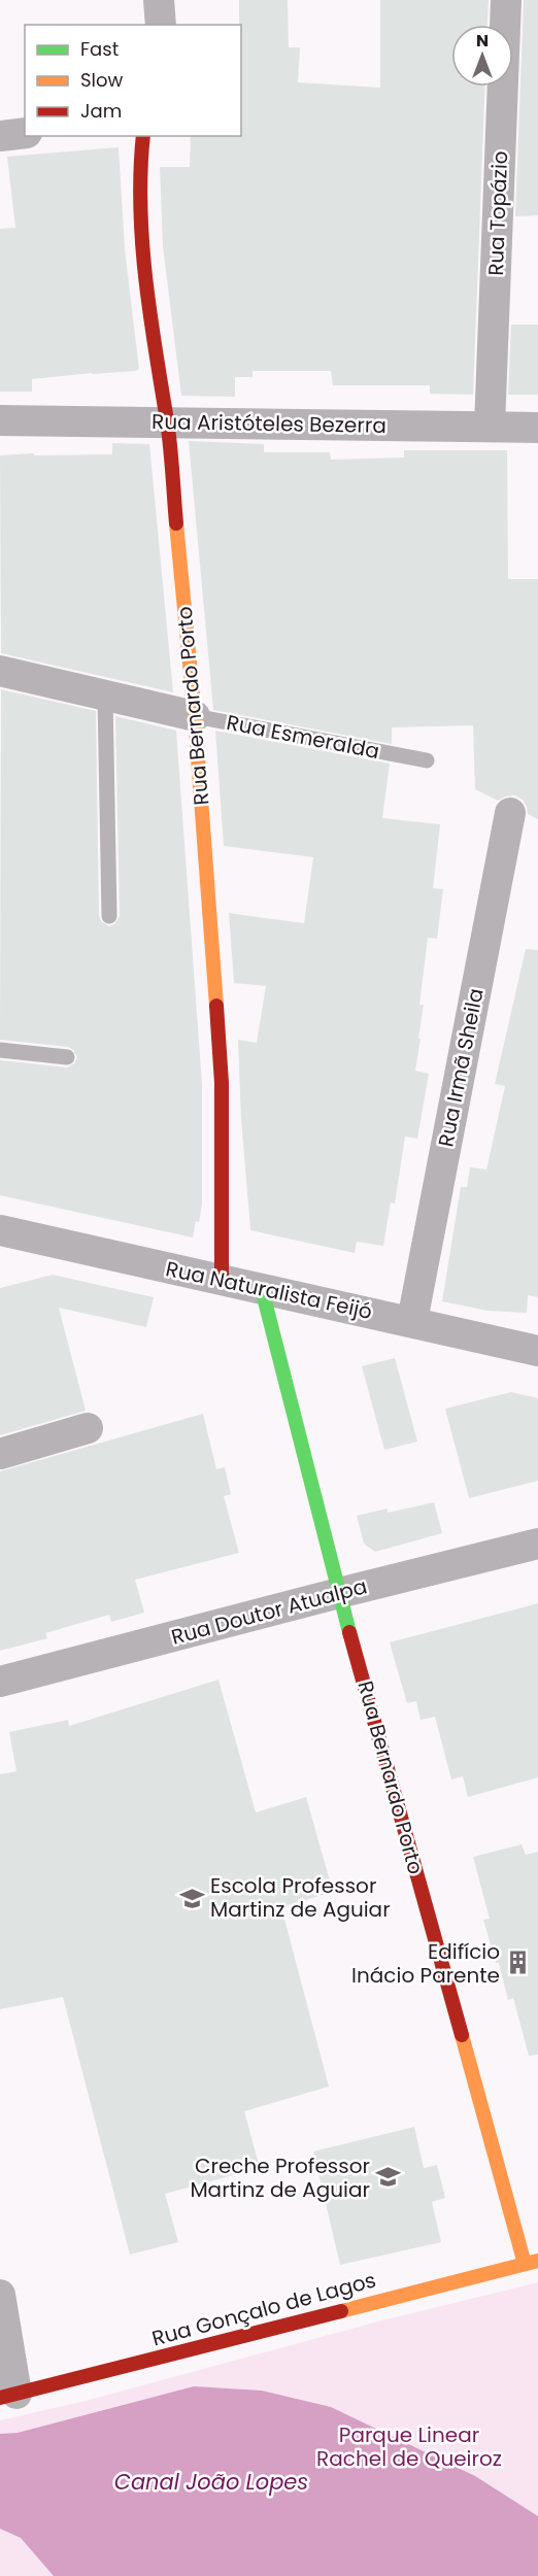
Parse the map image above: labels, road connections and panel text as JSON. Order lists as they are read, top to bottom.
{
  "streets": {
    "street": [
      "Rua Topázio",
      "Rua Aristóteles Bezerra",
      "Rua Bernardo Porto",
      "Rua Esmeralda",
      "Rua Irmã Sheila",
      "Rua Naturalista Feijó",
      "Rua Doutor Atualpa",
      "Rua Gonçalo de Lagos"
    ]
  },
  "crossings": [
    ["Rua Topázio", "Rua Aristóteles Bezerra"],
    ["Rua Aristóteles Bezerra", "Rua Bernardo Porto"],
    ["Rua Bernardo Porto", "Rua Esmeralda"],
    ["Rua Bernardo Porto", "Rua Naturalista Feijó"],
    ["Rua Bernardo Porto", "Rua Doutor Atualpa"],
    ["Rua Bernardo Porto", "Rua Gonçalo de Lagos"],
    ["Rua Irmã Sheila", "Rua Naturalista Feijó"]
  ],
  "water": ["Canal João Lopes"],
  "parks": ["Parque Linear Rachel de Queiroz"],
  "places": {
    "school or university": ["Escola Professor Martinz de Aguiar", "Creche Professor Martinz de Aguiar"],
    "building": ["Edifício Inácio Parente"]
  },
  "legend": ["Fast", "Slow", "Jam"],
  "north": "top"
}
